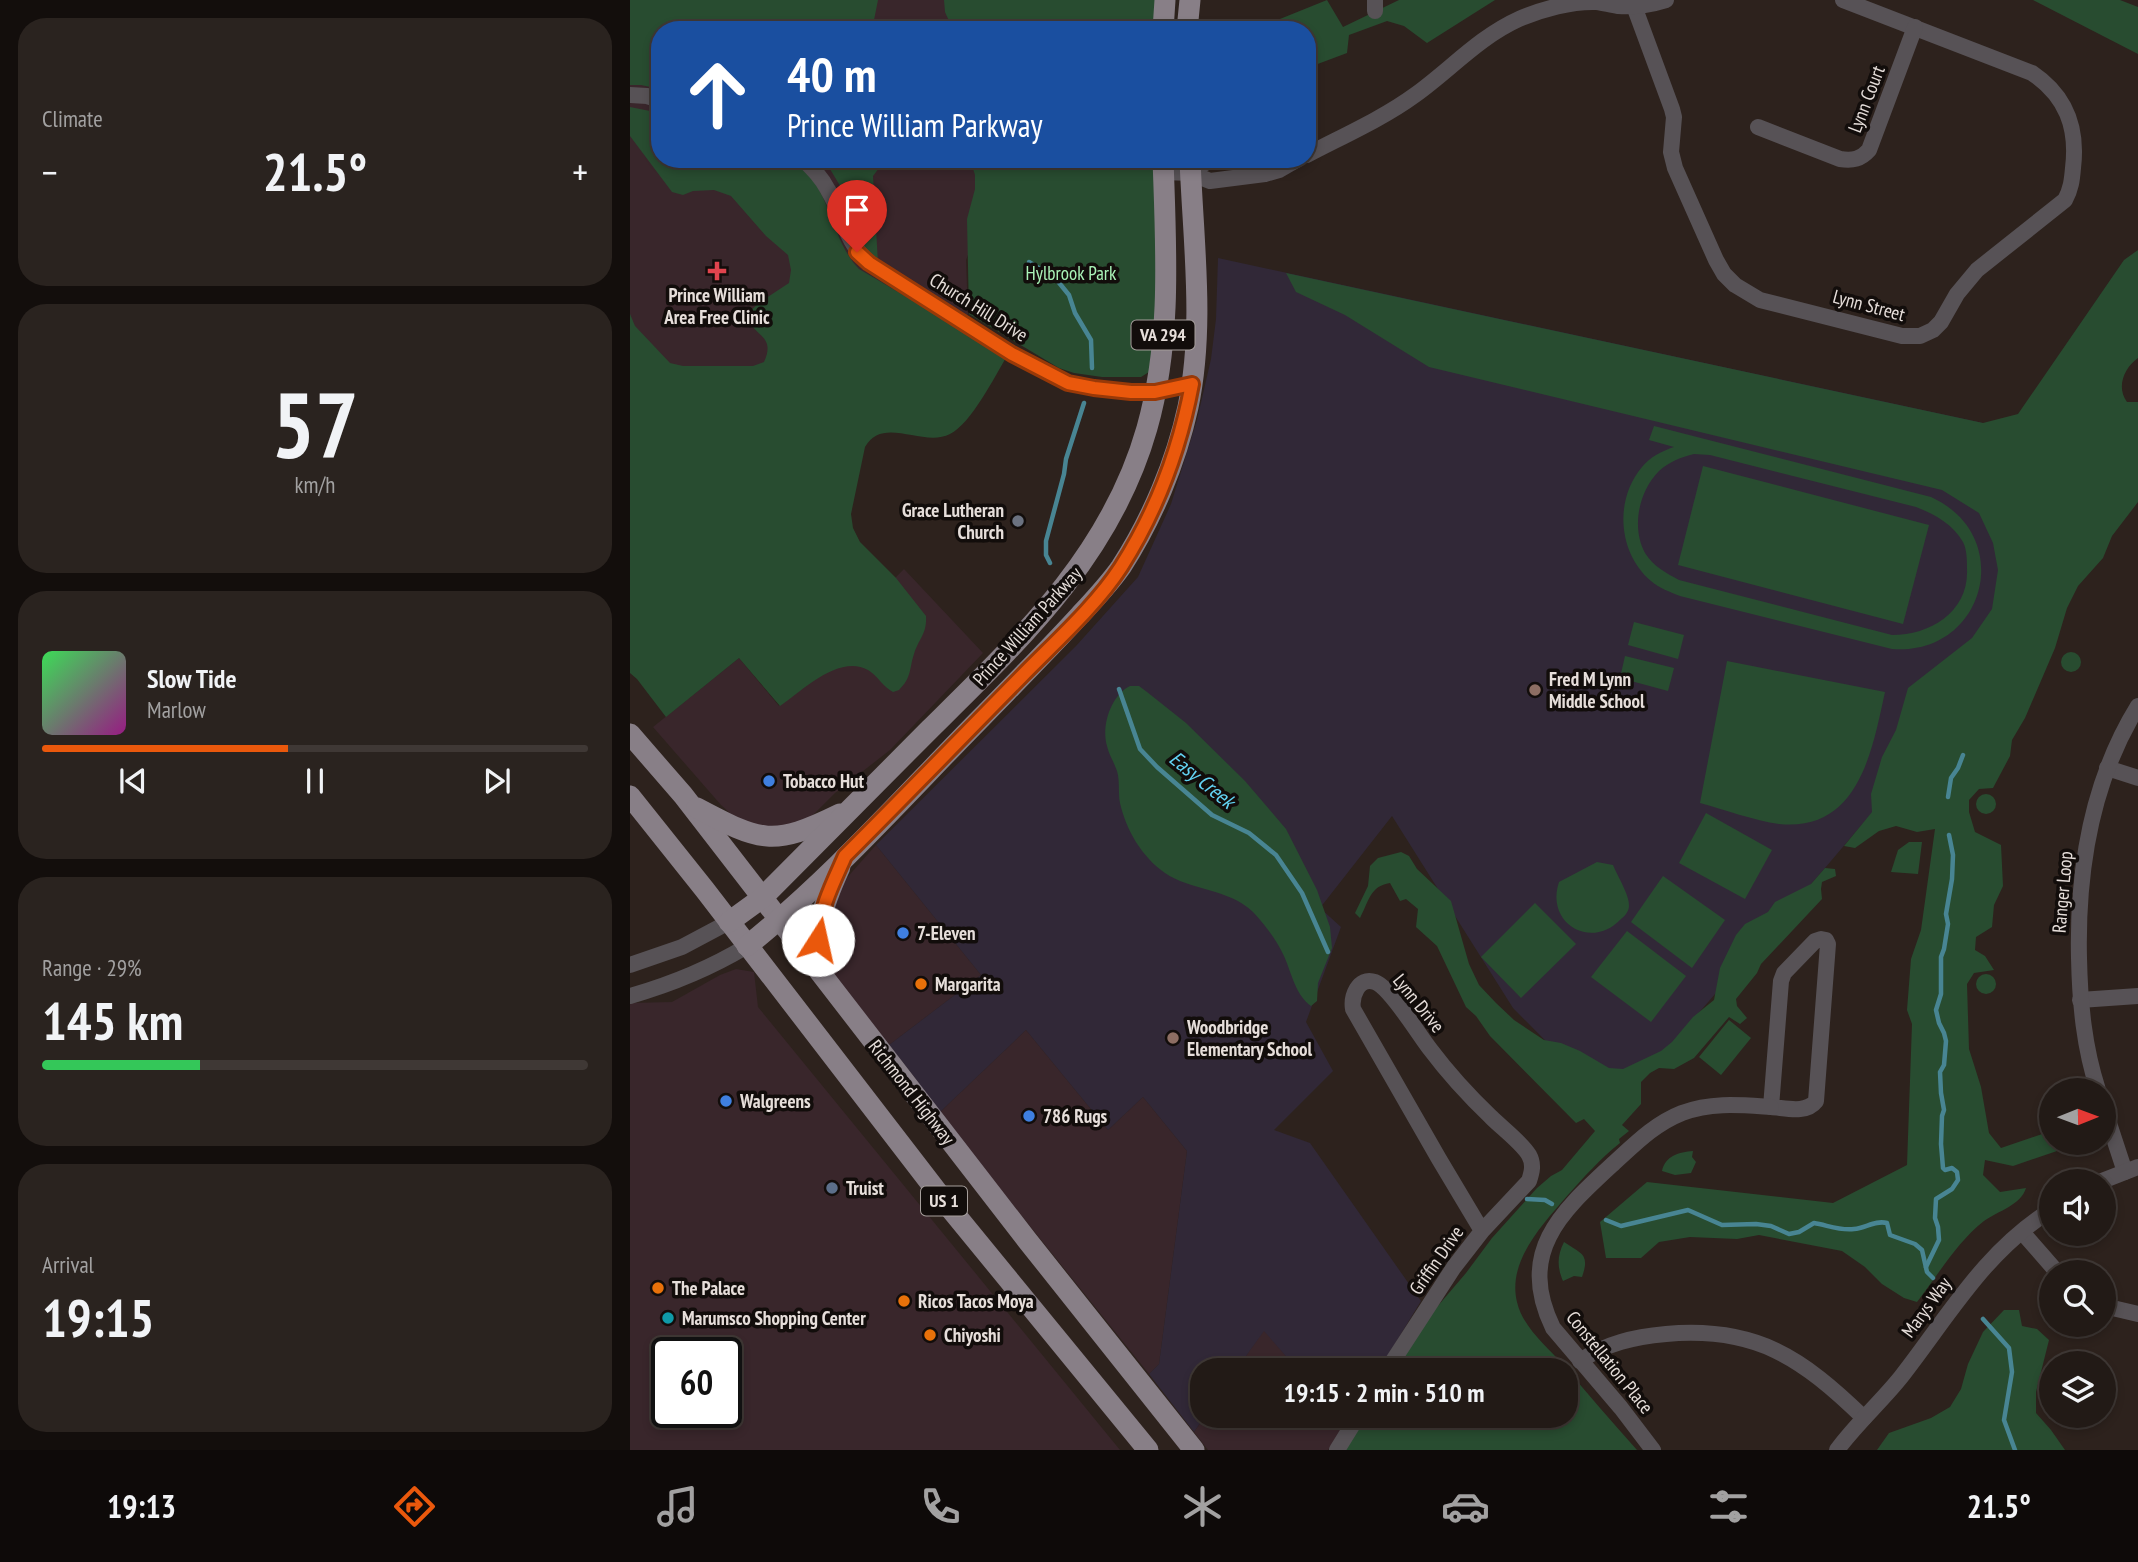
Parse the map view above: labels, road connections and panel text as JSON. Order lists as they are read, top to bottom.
{
  "streets": {
    "main road": [
      "VA 294",
      "Prince William Parkway",
      "Richmond Highway",
      "US 1"
    ],
    "street": [
      "Lynn Court",
      "Lynn Street",
      "Church Hill Drive",
      "Ranger Loop",
      "Lynn Drive",
      "Griffin Drive",
      "Marys Way",
      "Constellation Place"
    ]
  },
  "crossings": [
    ["Lynn Court", "Lynn Street"],
    ["Church Hill Drive", "Prince William Parkway"],
    ["Prince William Parkway", "Richmond Highway"],
    ["Prince William Parkway", "US 1"],
    ["Lynn Drive", "Griffin Drive"]
  ],
  "water": ["Easy Creek"],
  "parks": ["Hylbrook Park"],
  "places": {
    "health": ["Prince William Area Free Clinic"],
    "other": [
      "Grace Lutheran Church",
      "Fred M Lynn Middle School",
      "Tobacco Hut",
      "7-Eleven",
      "Margarita",
      "Woodbridge Elementary School",
      "Walgreens",
      "786 Rugs",
      "Truist",
      "The Palace",
      "Ricos Tacos Moya",
      "Marumsco Shopping Center",
      "Chiyoshi"
    ]
  },
  "north": "right",
  "page": {
    "tile": [
      "Climate",
      ["57", "km/h"],
      ["Range · 29%", "145 km"],
      ["Arrival", "19:15"]
    ],
    "turn": ["40 m", "Prince William Parkway"],
    "heat": ["−", "21.5°", "+"],
    "song": ["Slow Tide", "Marlow"],
    "limit": "60",
    "trip": "19:15 · 2 min · 510 m",
    "tabs": ["19:13", "21.5°"]
  }
}
